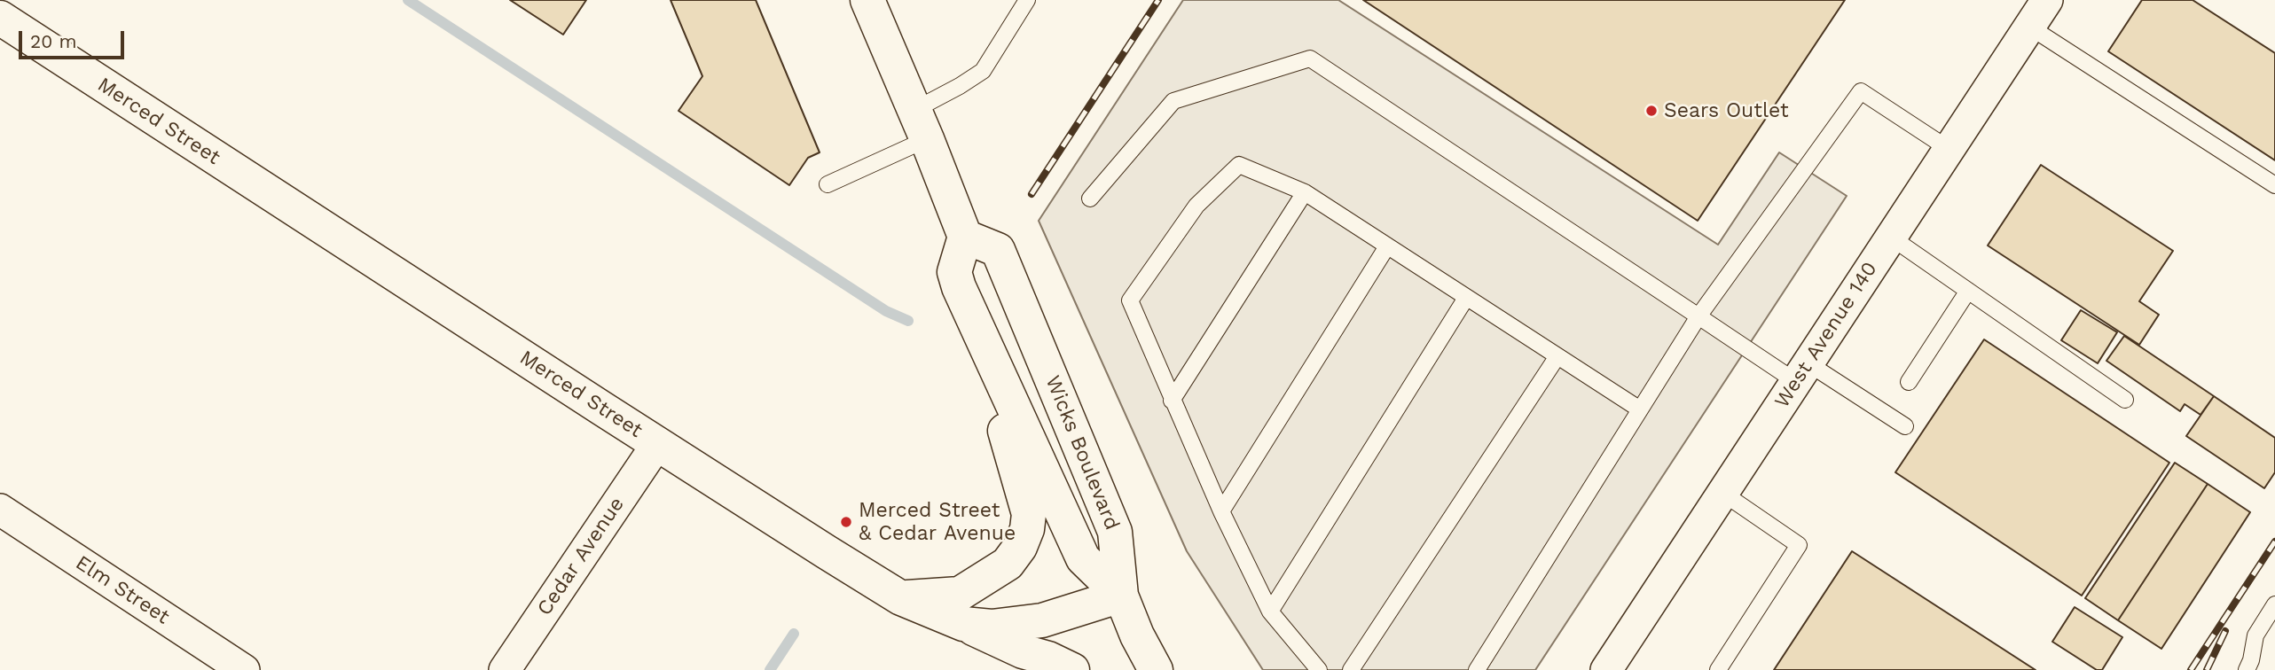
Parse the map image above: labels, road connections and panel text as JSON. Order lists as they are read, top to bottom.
{
  "streets": {
    "street": [
      "Merced Street",
      "West Avenue 140",
      "Wicks Boulevard",
      "Cedar Avenue",
      "Elm Street"
    ]
  },
  "crossings": [
    ["Merced Street", "Wicks Boulevard"],
    ["Merced Street", "Cedar Avenue"]
  ],
  "places": ["Sears Outlet", "Merced Street & Cedar Avenue"],
  "scale_bar": "20 m"
}
